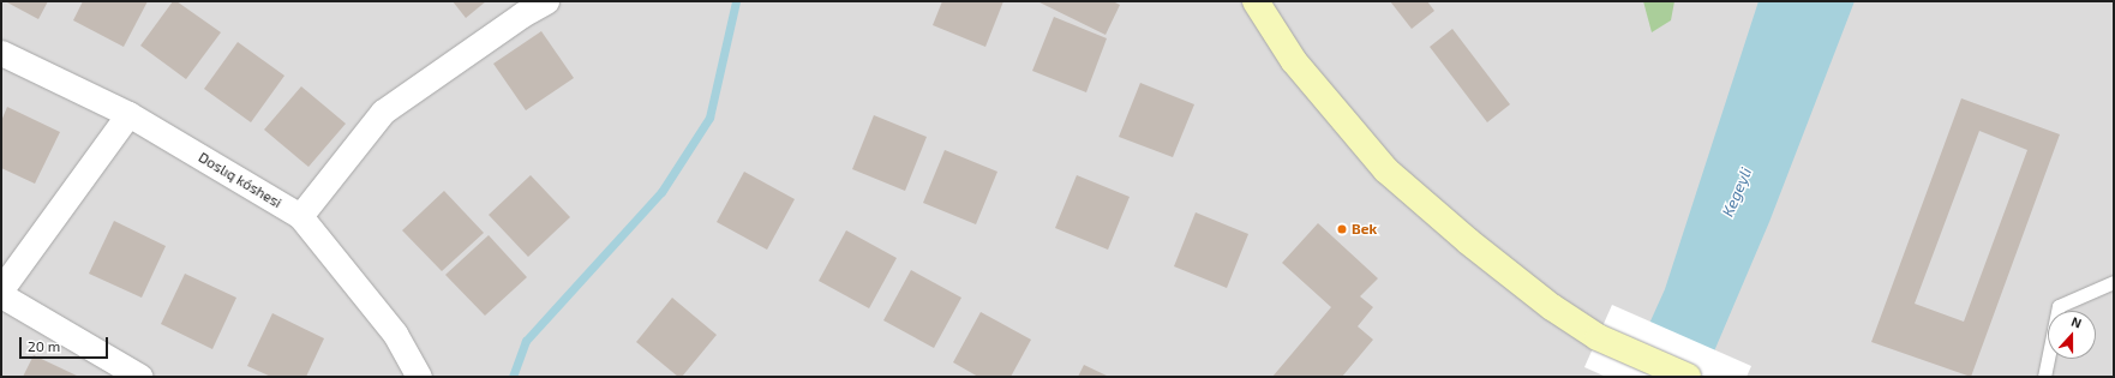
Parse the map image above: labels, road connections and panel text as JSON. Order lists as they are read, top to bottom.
{
  "streets": {
    "street": ["Doslıq kóshesi"]
  },
  "water": ["Kegeyli"],
  "places": ["Bek"],
  "scale_bar": "20 m",
  "north": "top"
}
